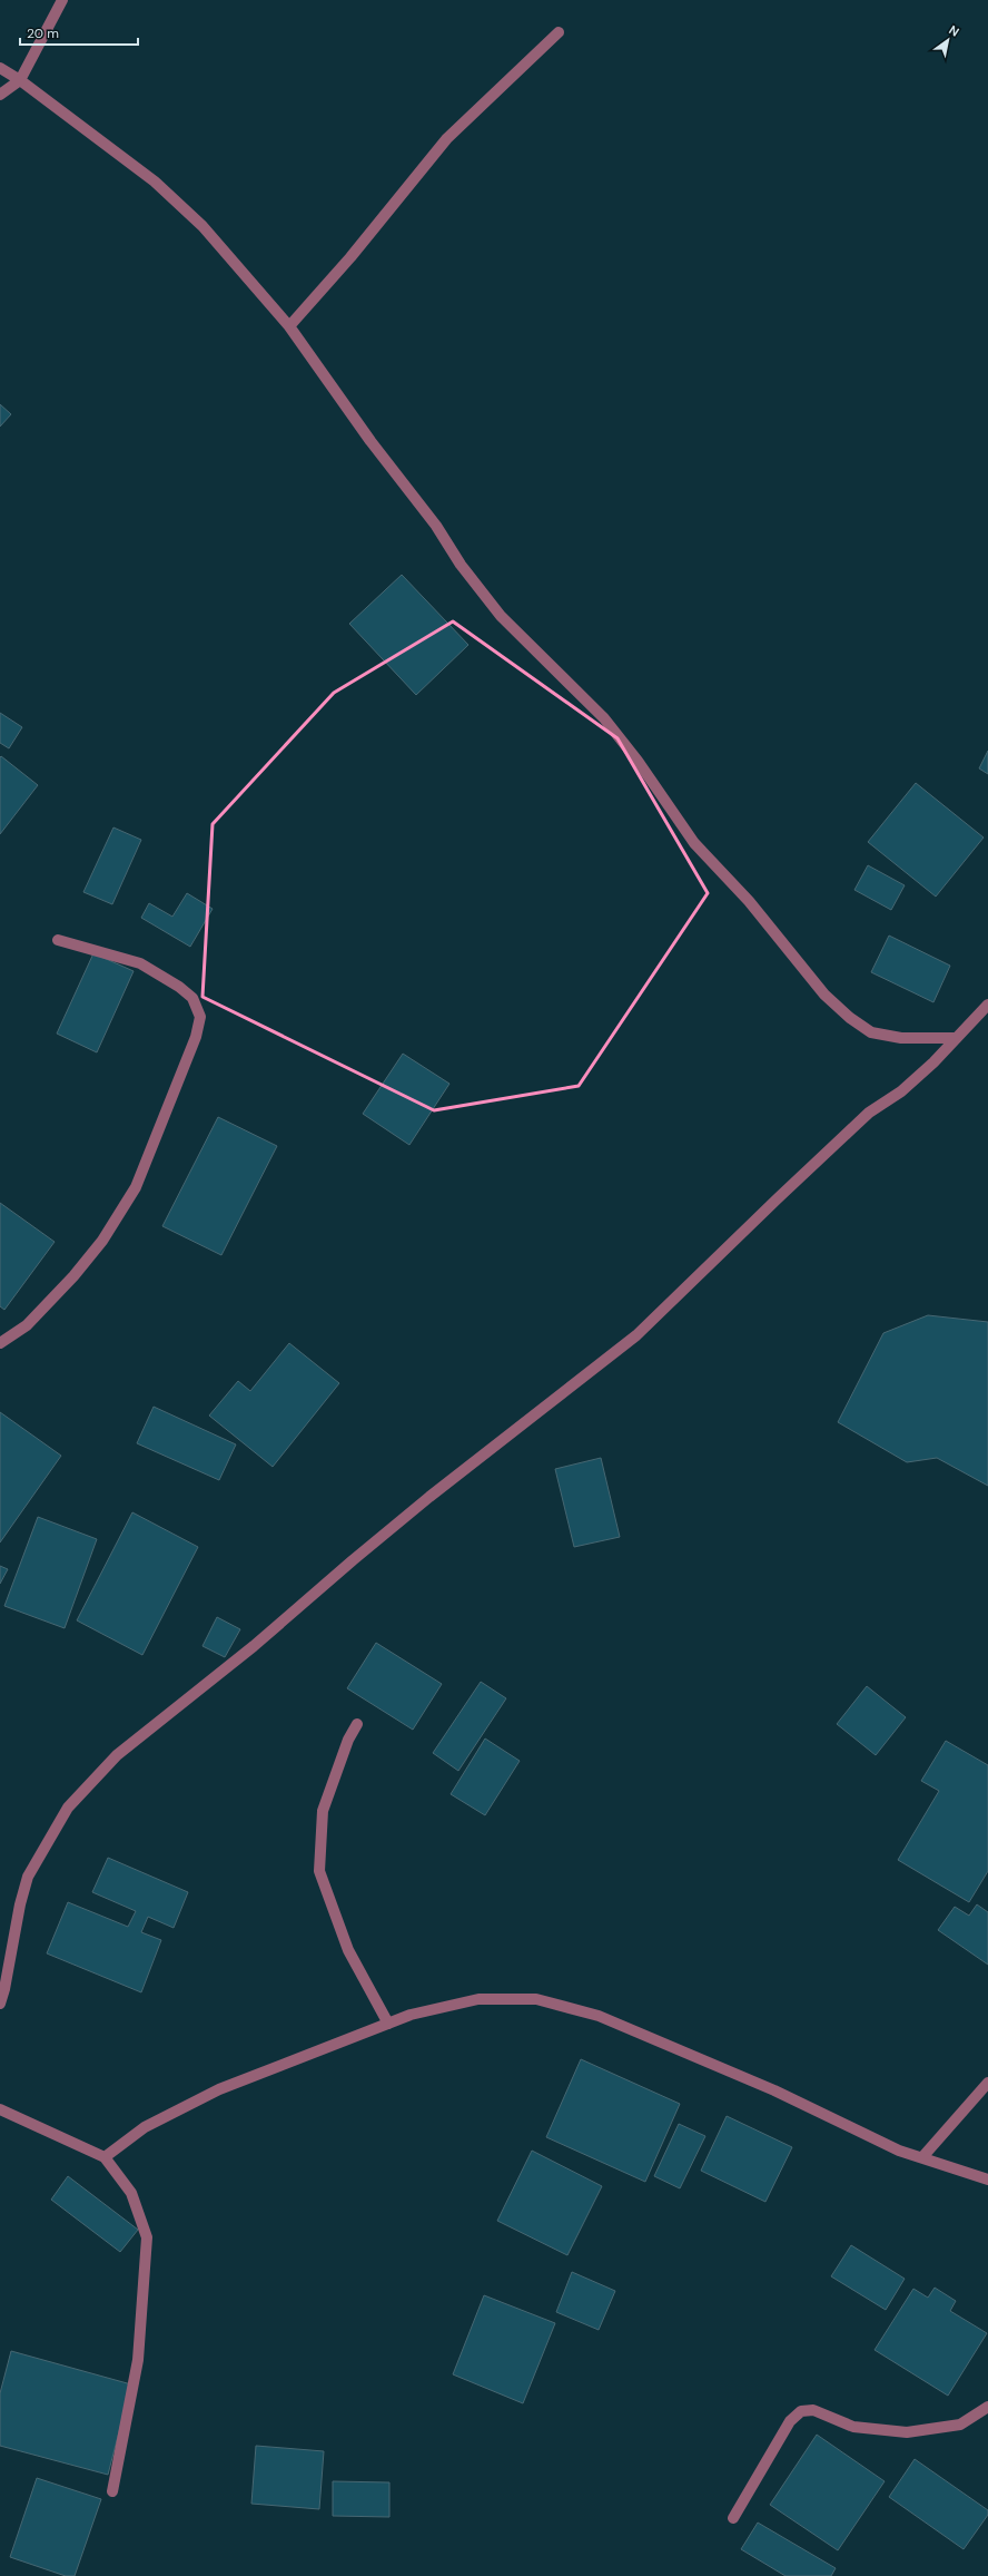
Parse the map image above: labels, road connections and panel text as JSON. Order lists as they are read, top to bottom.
{
  "scale_bar": "20 m",
  "north": "top right"
}
